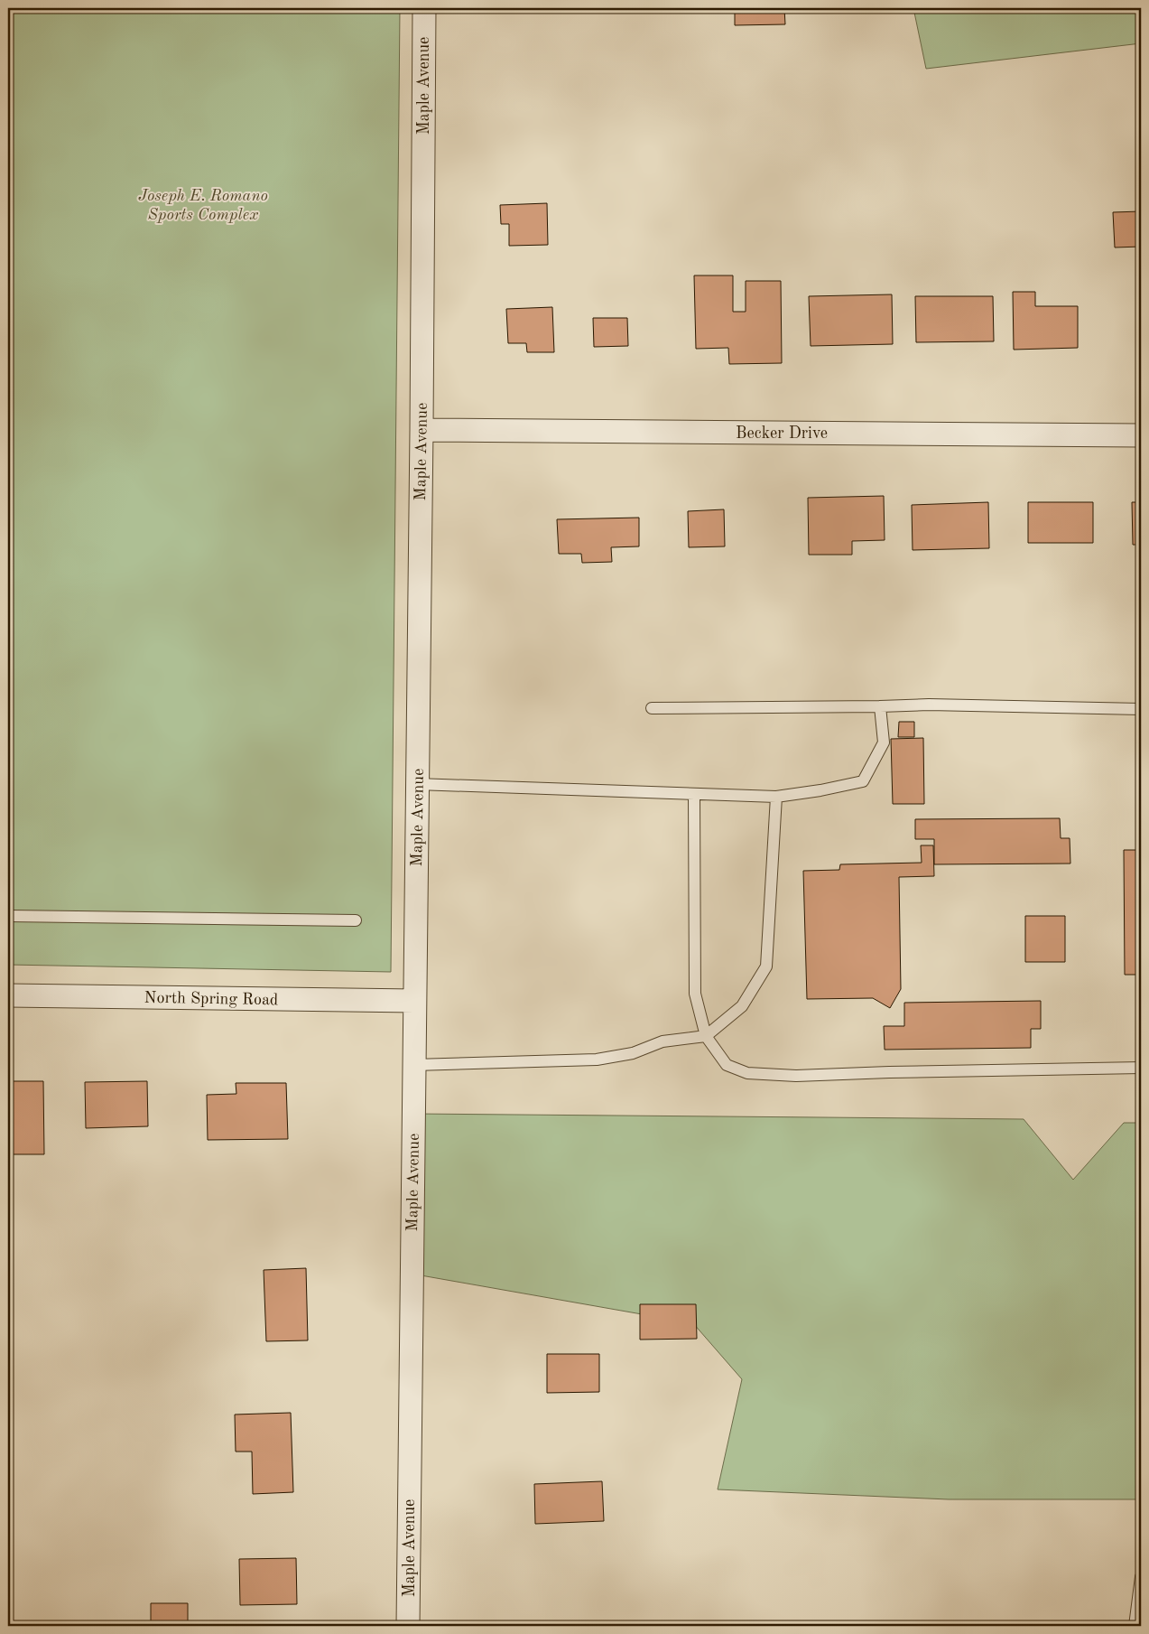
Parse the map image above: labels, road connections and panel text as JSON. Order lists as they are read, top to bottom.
{
  "streets": {
    "street": ["Maple Avenue", "Becker Drive", "North Spring Road"]
  },
  "crossings": [
    ["Maple Avenue", "Becker Drive"],
    ["Maple Avenue", "North Spring Road"]
  ],
  "parks": ["Joseph E. Romano Sports Complex"]
}
